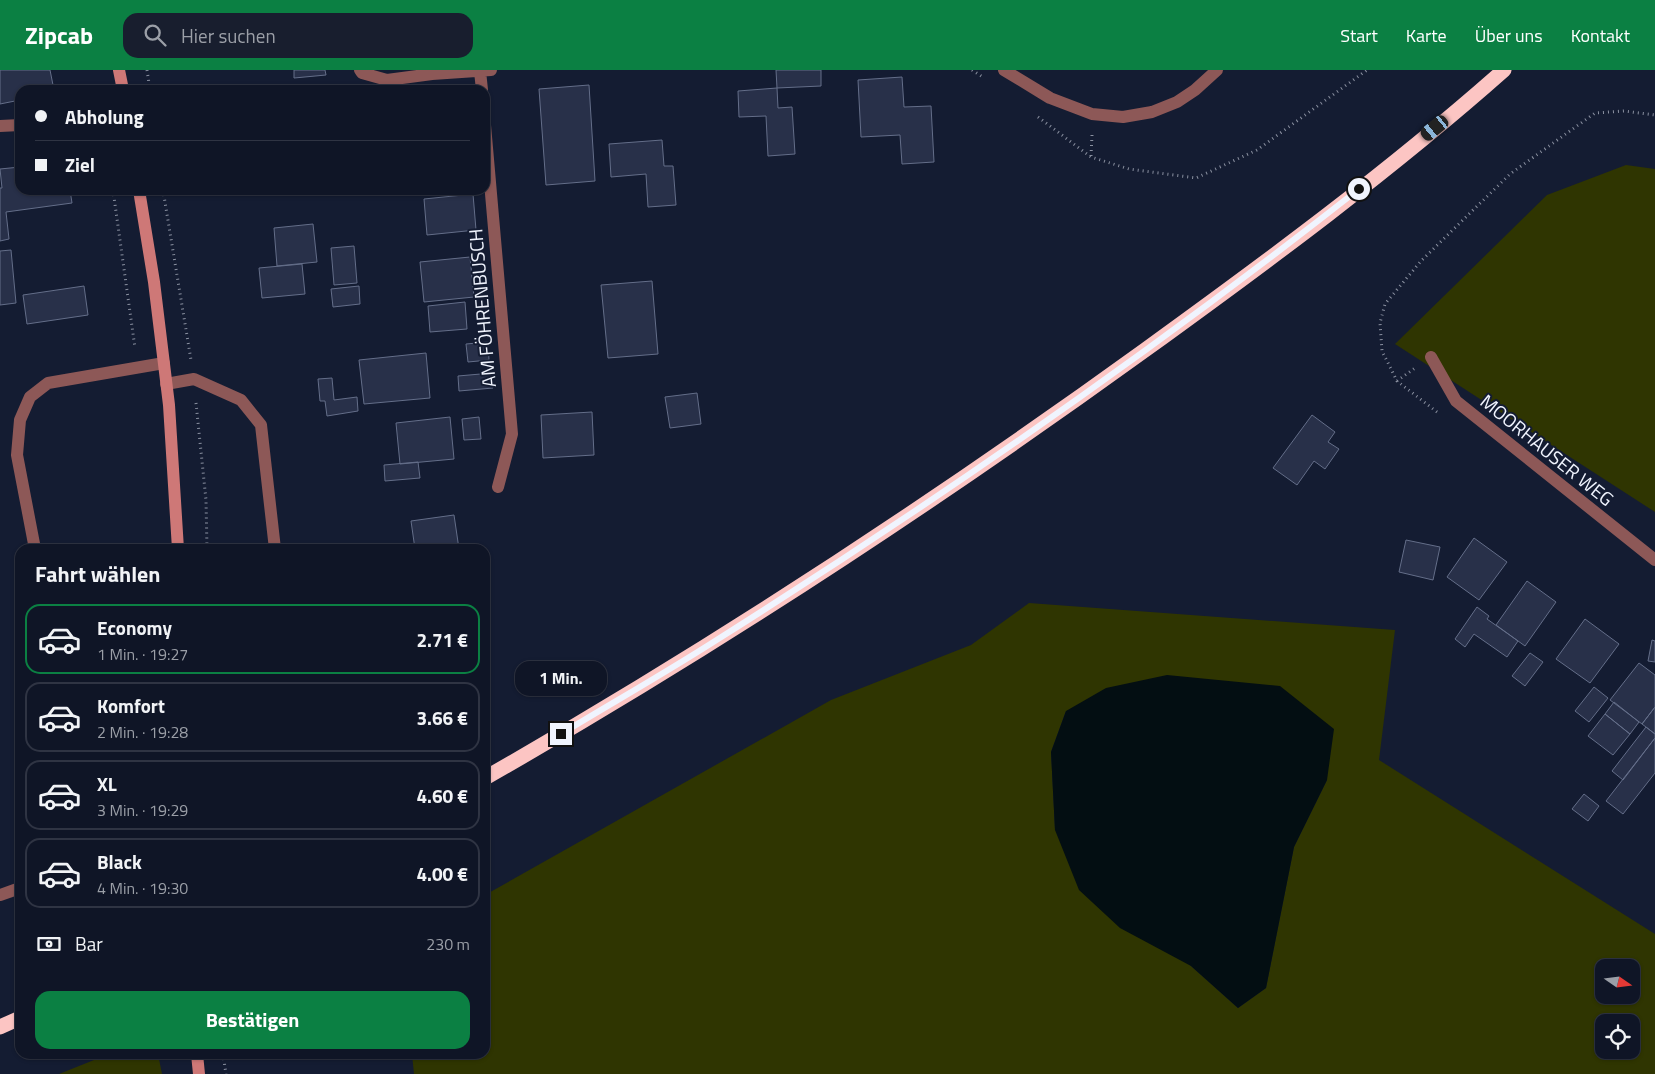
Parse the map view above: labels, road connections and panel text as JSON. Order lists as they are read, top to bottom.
{
  "streets": {
    "street": ["AM FÖHRENBUSCH", "MOORHAUSER WEG"]
  },
  "north": "right",
  "page": {
    "header": "Zipcab",
    "search": "Hier suchen",
    "nav": [
      "Start",
      "Karte",
      "Über uns",
      "Kontakt"
    ],
    "banner": ["Abholung", "Ziel"],
    "heading": "Fahrt wählen",
    "list": [
      {
        "name": "Economy",
        "note": "1 Min. · 19:27",
        "value": "2.71 €"
      },
      {
        "name": "Komfort",
        "note": "2 Min. · 19:28",
        "value": "3.66 €"
      },
      {
        "name": "XL",
        "note": "3 Min. · 19:29",
        "value": "4.60 €"
      },
      {
        "name": "Black",
        "note": "4 Min. · 19:30",
        "value": "4.00 €"
      }
    ],
    "bubble": "1 Min.",
    "pay": ["Bar", "230 m"],
    "buttons": "Bestätigen"
  }
}
